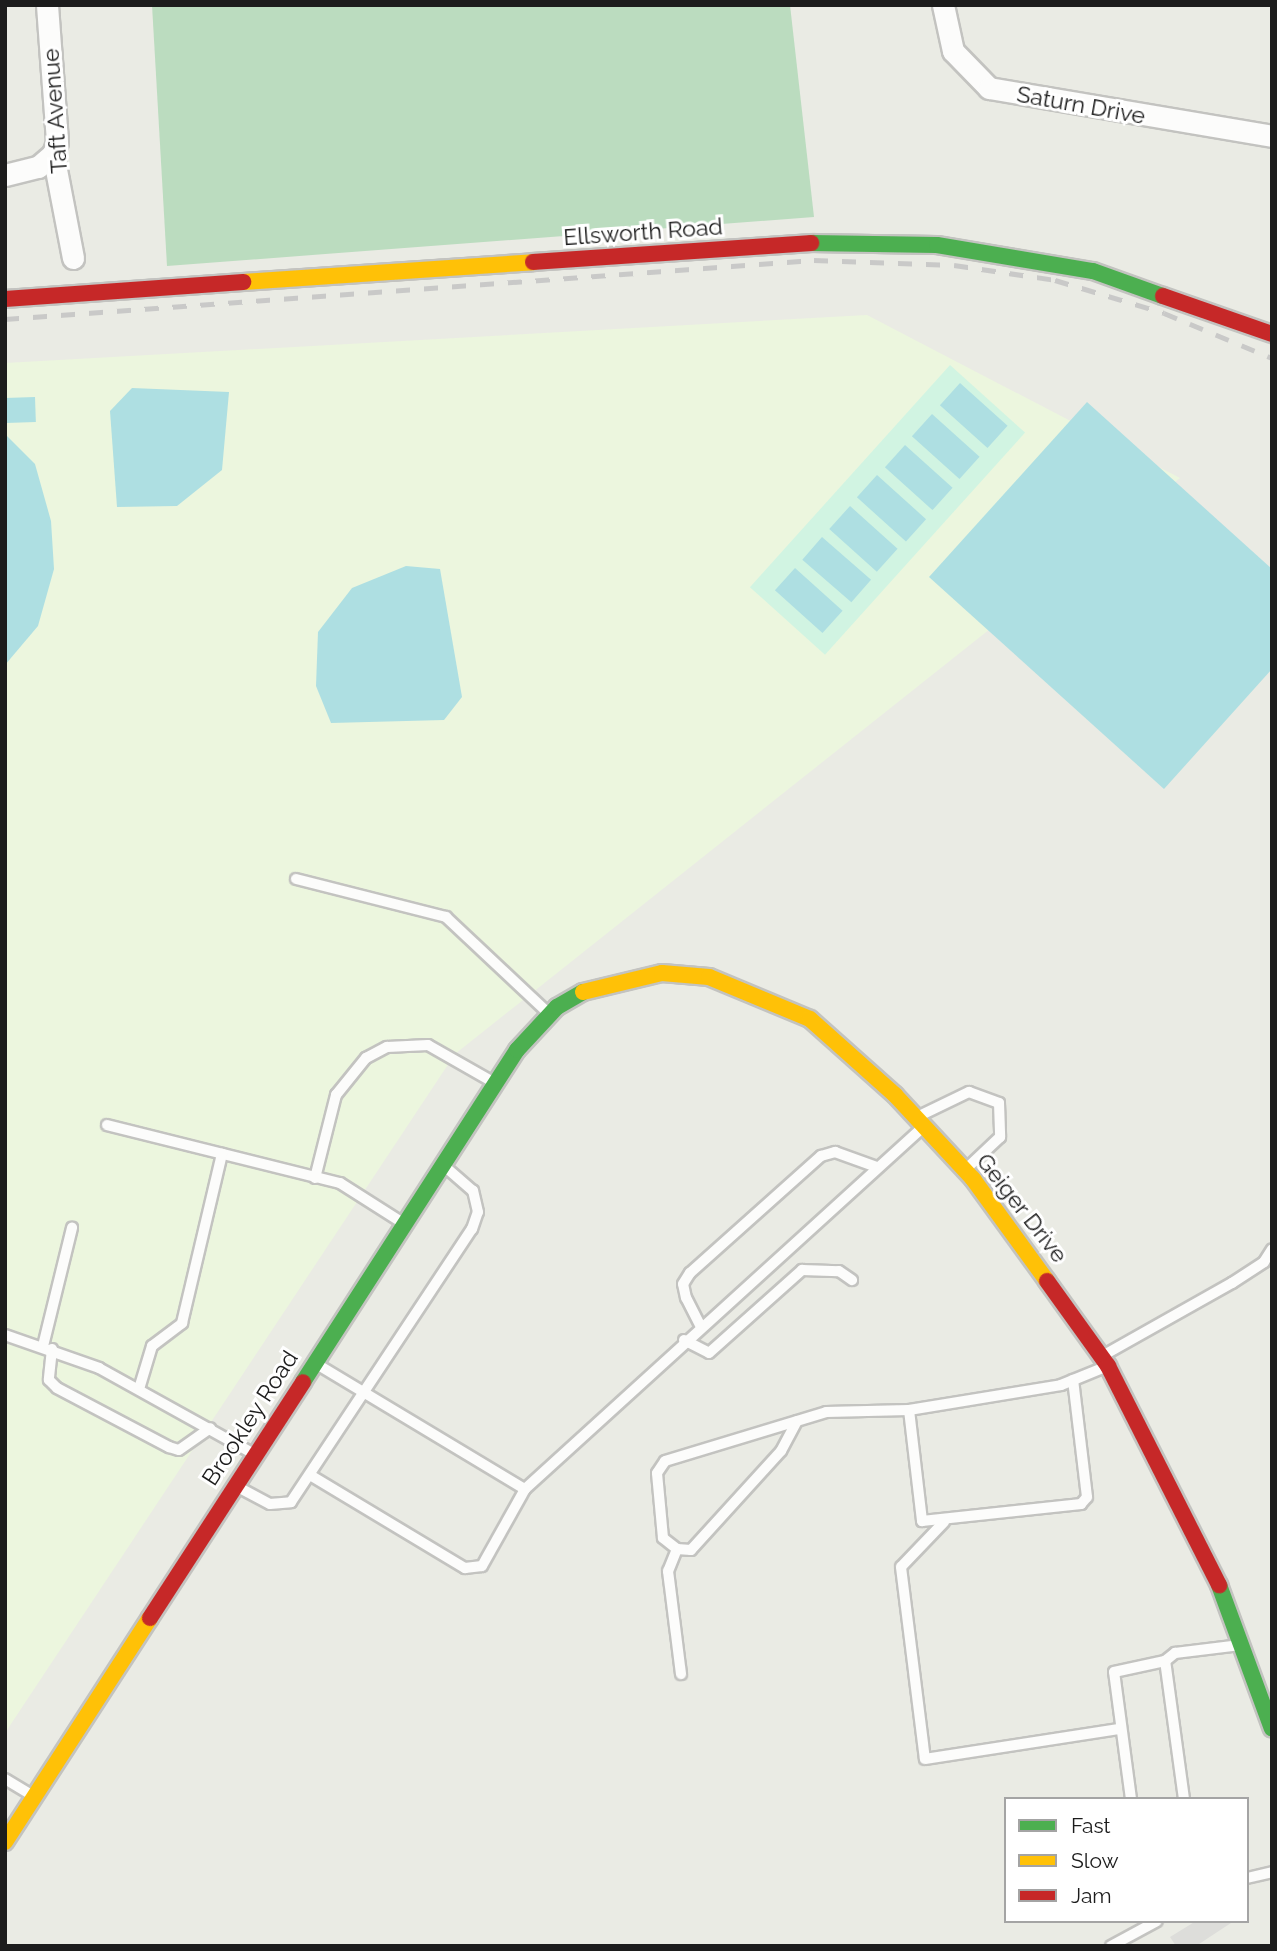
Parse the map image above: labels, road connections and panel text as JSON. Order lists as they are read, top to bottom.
{
  "streets": {
    "street": [
      "Saturn Drive",
      "Taft Avenue",
      "Ellsworth Road",
      "Geiger Drive",
      "Brookley Road"
    ]
  },
  "crossings": [
    ["Geiger Drive", "Brookley Road"]
  ],
  "legend": ["Fast", "Slow", "Jam"]
}
